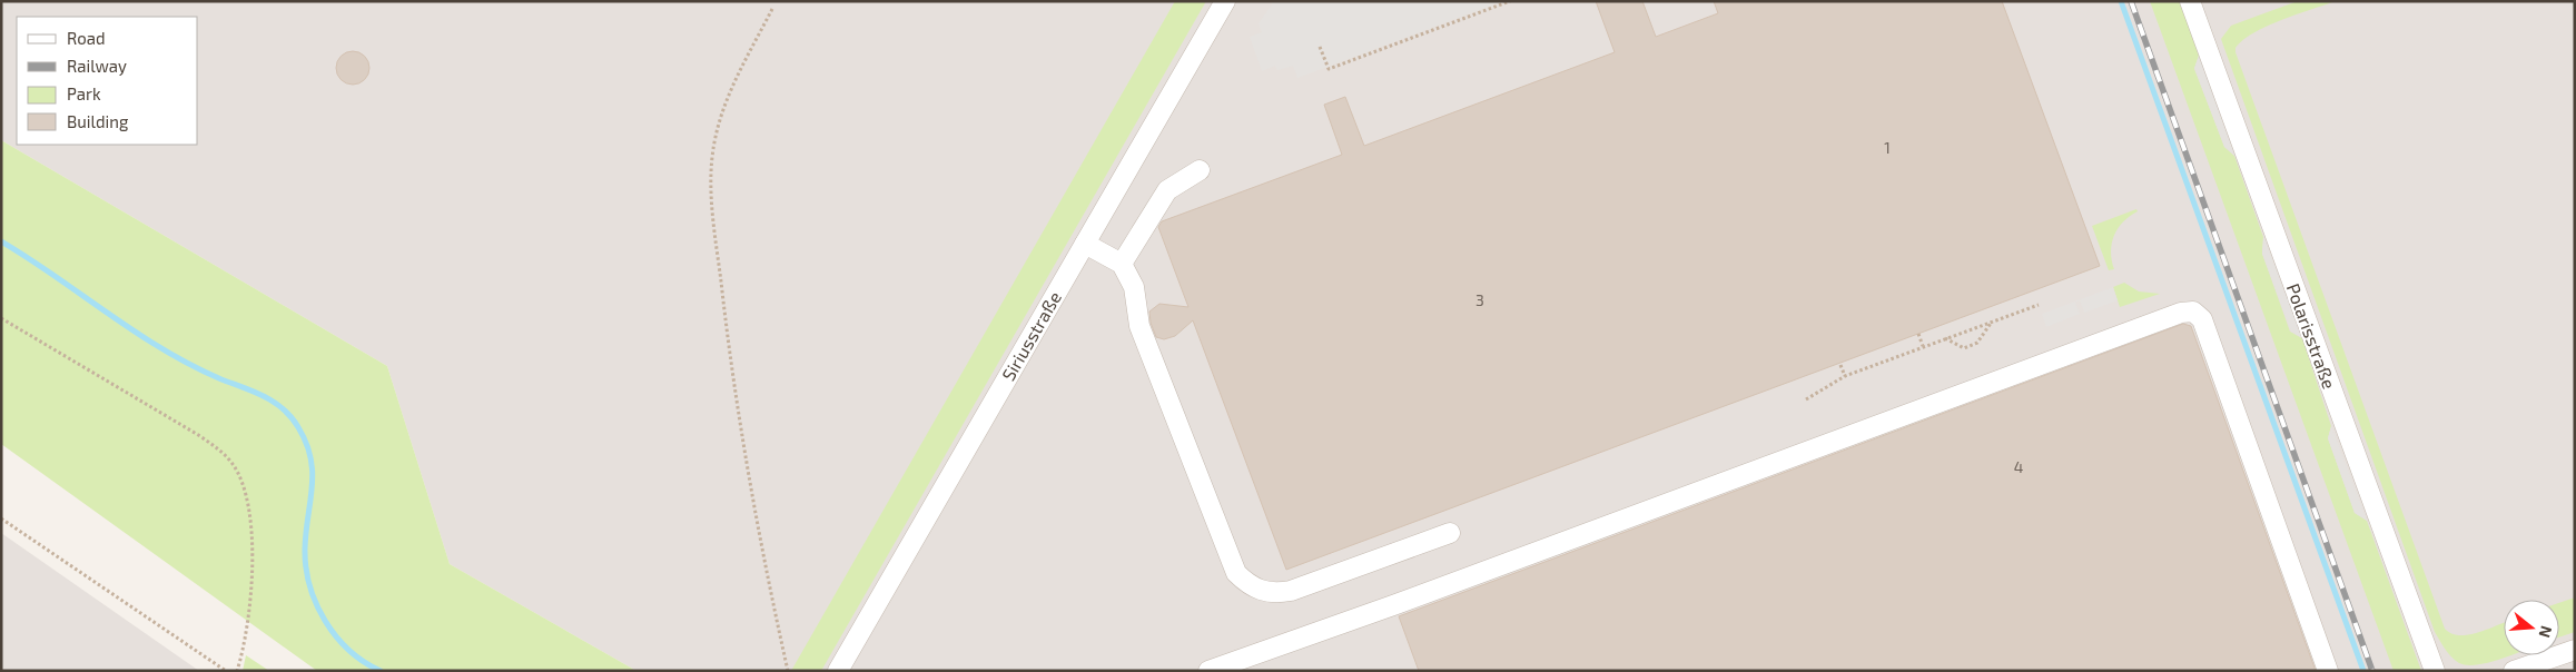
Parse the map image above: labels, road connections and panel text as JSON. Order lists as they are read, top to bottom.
{
  "streets": {
    "street": ["Siriusstraße", "Polarisstraße"]
  },
  "house_numbers": ["1", "3", "4"],
  "legend": [
    "Road",
    "Railway",
    "Park",
    "Building"
  ],
  "north": "right"
}
